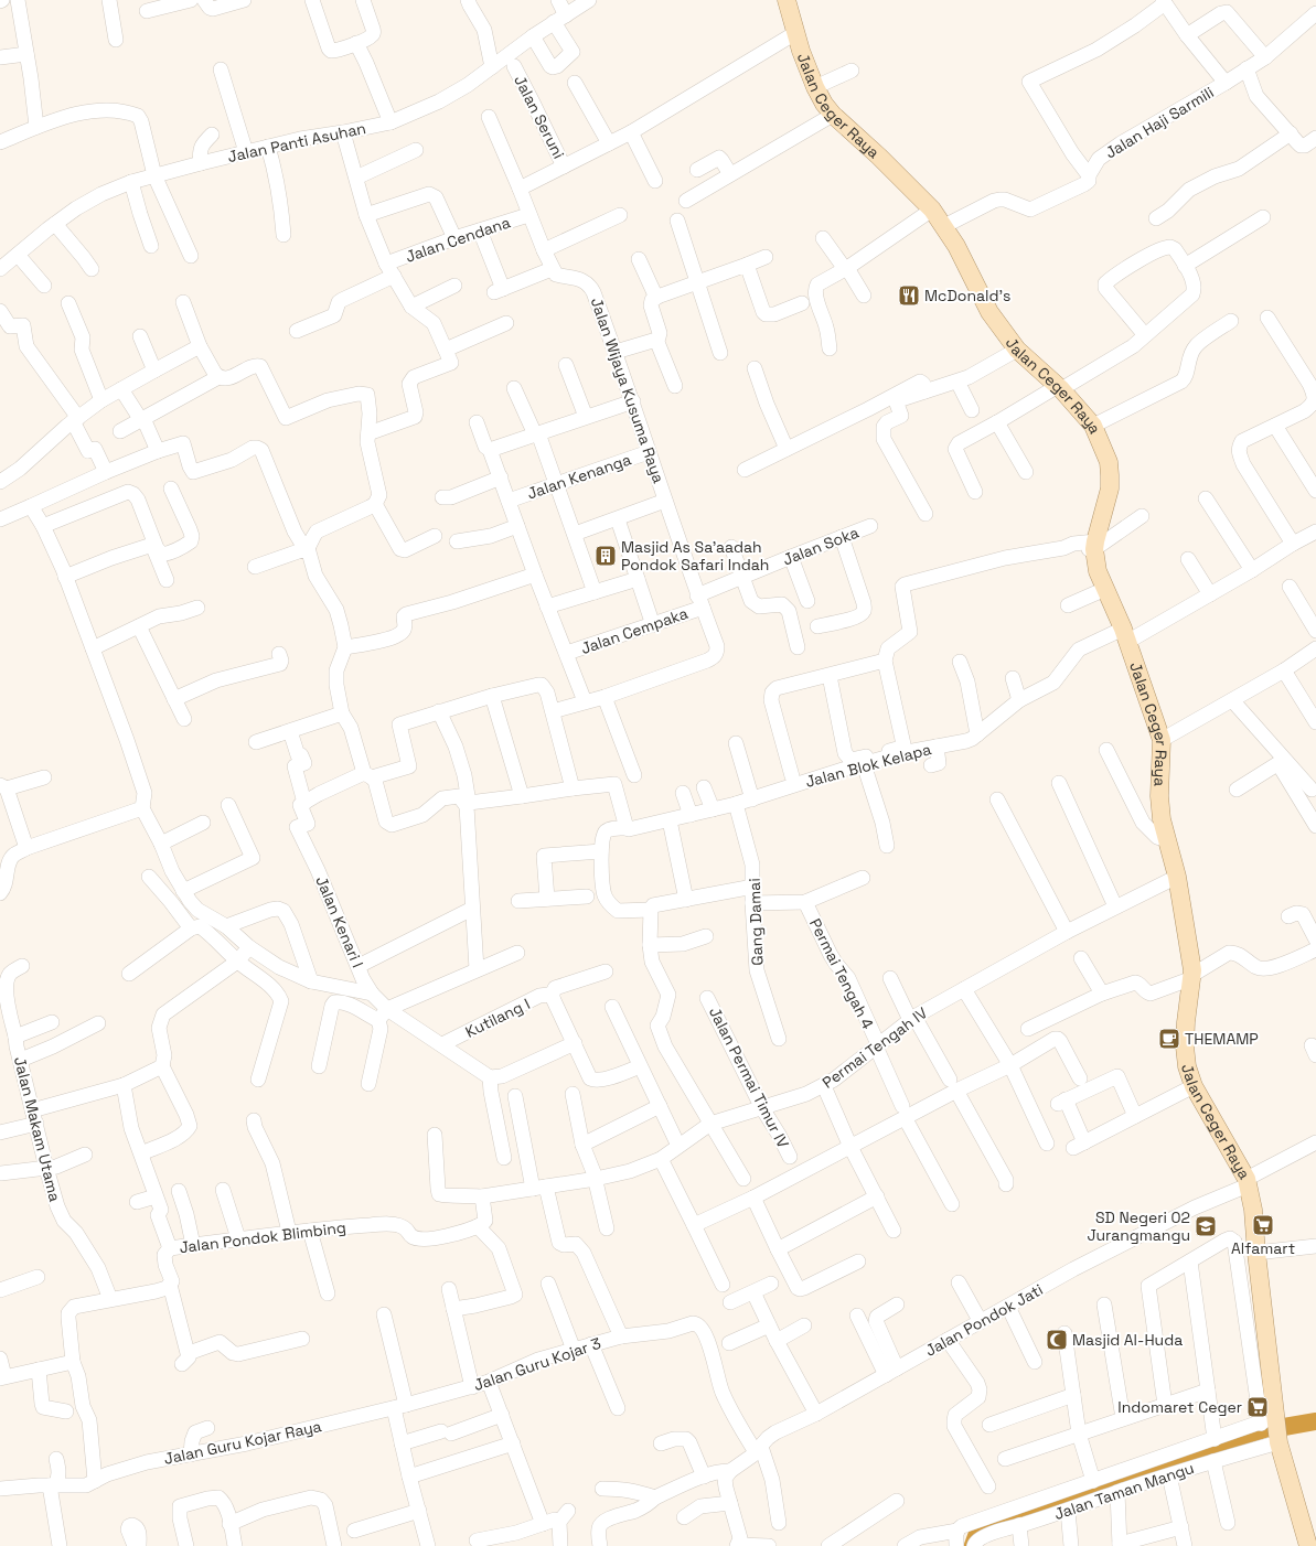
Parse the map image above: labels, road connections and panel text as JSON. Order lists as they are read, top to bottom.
{
  "streets": {
    "main road": ["Jalan Ceger Raya"],
    "street": [
      "Jalan Seruni",
      "Jalan Haji Sarmili",
      "Jalan Panti Asuhan",
      "Jalan Cendana",
      "Jalan Wijaya Kusuma Raya",
      "Jalan Kenanga",
      "Jalan Soka",
      "Jalan Cempaka",
      "Jalan Blok Kelapa",
      "Jalan Kenari I",
      "Gang Damai",
      "Permai Tengah 4",
      "Kutilang I",
      "Permai Tengah IV",
      "Jalan Permai Timur IV",
      "Jalan Makam Utama",
      "Jalan Pondok Blimbing",
      "Jalan Pondok Jati",
      "Jalan Guru Kojar 3",
      "Jalan Guru Kojar Raya",
      "Jalan Taman Mangu"
    ]
  },
  "crossings": [
    ["Jalan Ceger Raya", "Jalan Haji Sarmili"],
    ["Jalan Ceger Raya", "Jalan Blok Kelapa"],
    ["Jalan Ceger Raya", "Permai Tengah IV"],
    ["Jalan Ceger Raya", "Jalan Pondok Jati"],
    ["Jalan Ceger Raya", "Jalan Taman Mangu"],
    ["Jalan Wijaya Kusuma Raya", "Jalan Kenanga"],
    ["Jalan Wijaya Kusuma Raya", "Jalan Soka"],
    ["Jalan Wijaya Kusuma Raya", "Jalan Cempaka"],
    ["Jalan Soka", "Jalan Cempaka"],
    ["Jalan Blok Kelapa", "Gang Damai"],
    ["Permai Tengah 4", "Permai Tengah IV"],
    ["Permai Tengah IV", "Jalan Permai Timur IV"],
    ["Jalan Pondok Jati", "Jalan Guru Kojar 3"],
    ["Jalan Guru Kojar 3", "Jalan Guru Kojar Raya"]
  ],
  "places": {
    "restaurant": ["McDonald's"],
    "building": ["Masjid As Sa'aadah Pondok Safari Indah"],
    "cafe": ["THEMAMP"],
    "supermarket": ["Alfamart", "Indomaret Ceger"],
    "school or university": ["SD Negeri 02 Jurangmangu"],
    "mosque": ["Masjid Al-Huda"]
  }
}
